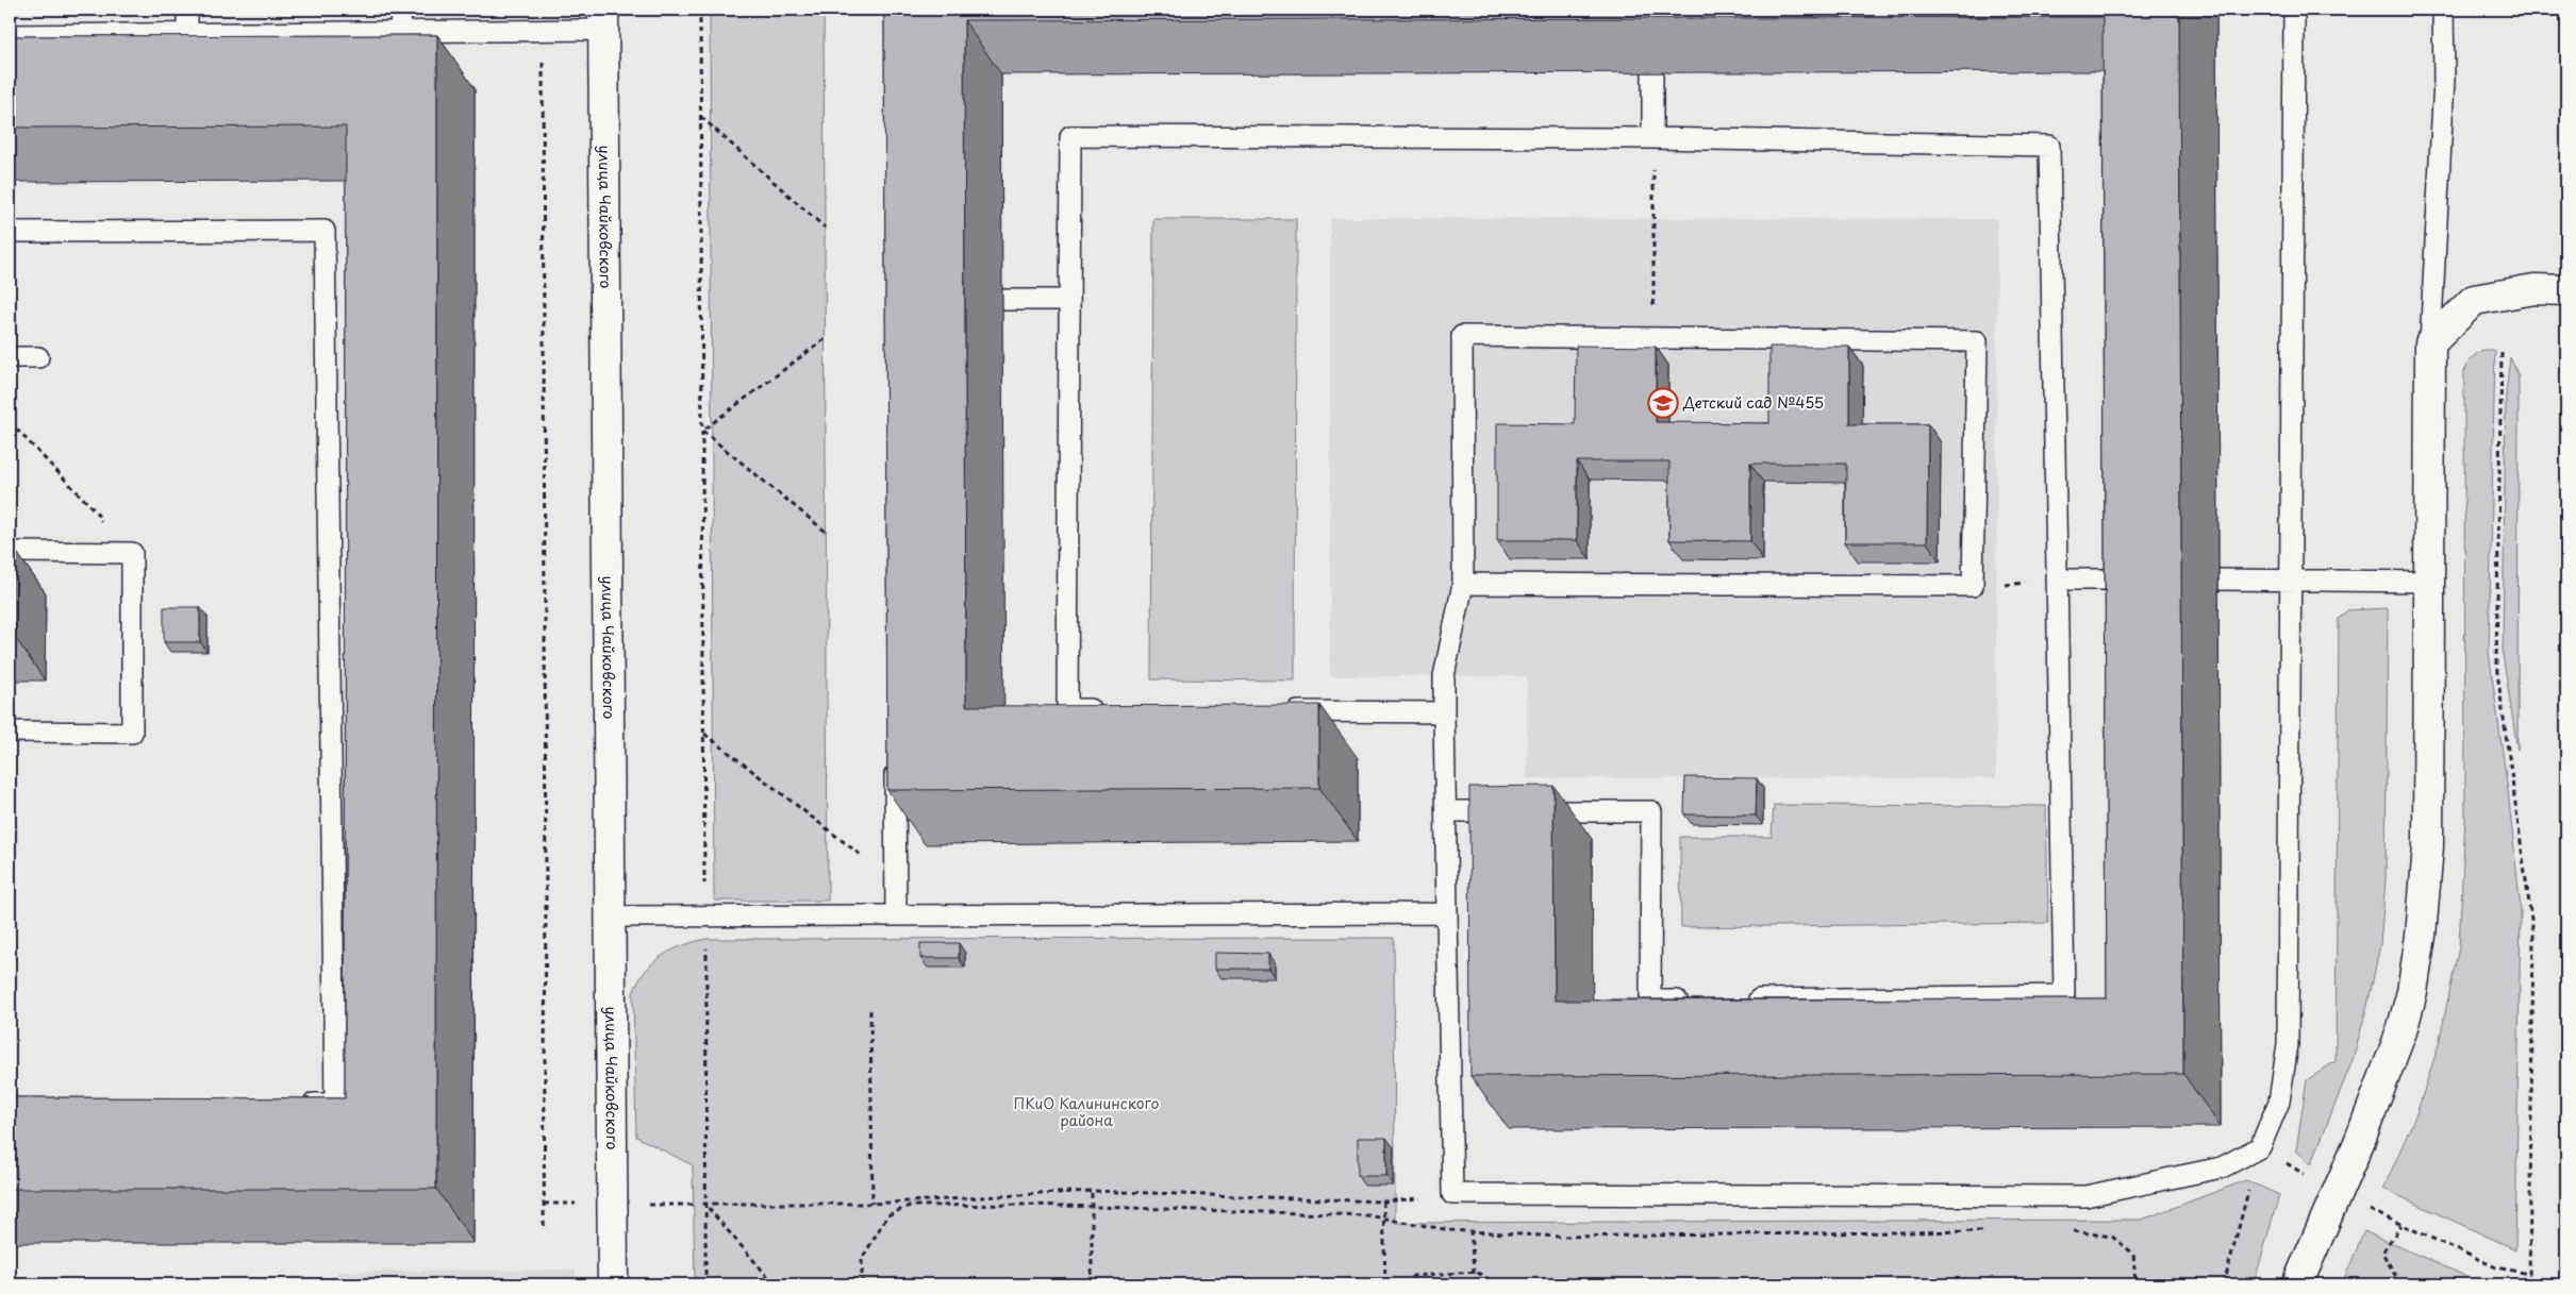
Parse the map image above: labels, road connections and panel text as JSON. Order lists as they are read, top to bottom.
{
  "streets": {
    "street": ["улица Чайковского"]
  },
  "parks": ["ПКиО Калининского района"],
  "places": {
    "school or university": ["Детский сад №455"]
  }
}
